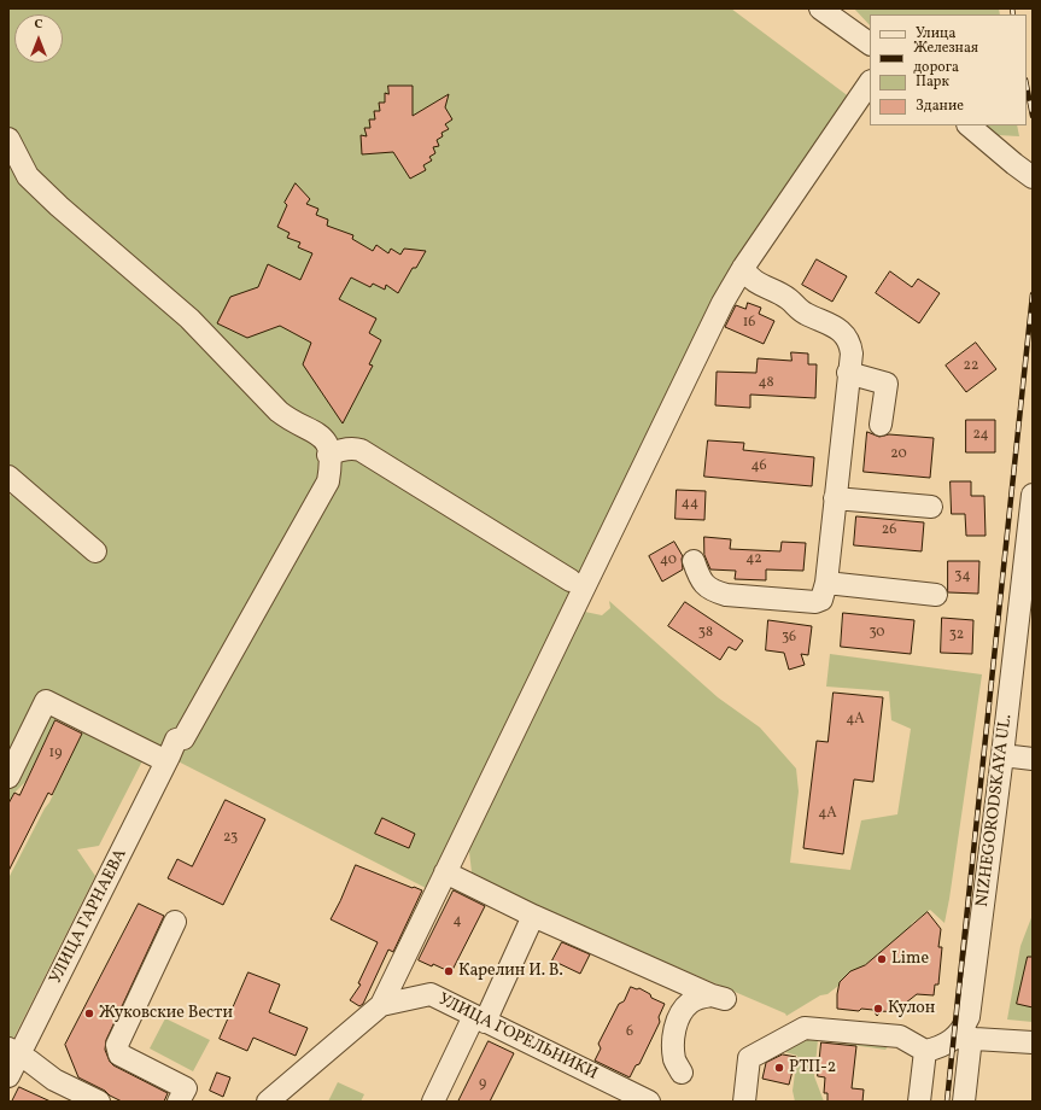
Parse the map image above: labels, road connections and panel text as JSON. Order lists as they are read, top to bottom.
{
  "streets": {
    "street": ["NIZHEGORODSKAYA UL.", "УЛИЦА ГАРНАЕВА", "УЛИЦА ГОРЕЛЬНИКИ"]
  },
  "places": [
    "Lime",
    "Карелин И. В.",
    "Кулон",
    "Жуковские Вести",
    "РТП-2"
  ],
  "house_numbers": [
    "16",
    "22",
    "48",
    "24",
    "20",
    "46",
    "44",
    "26",
    "42",
    "40",
    "34",
    "38",
    "30",
    "32",
    "36",
    "4А",
    "19",
    "4А",
    "23",
    "4",
    "6",
    "9"
  ],
  "legend": [
    "Улица",
    "Железная дорога",
    "Парк",
    "Здание"
  ],
  "north": "top"
}
